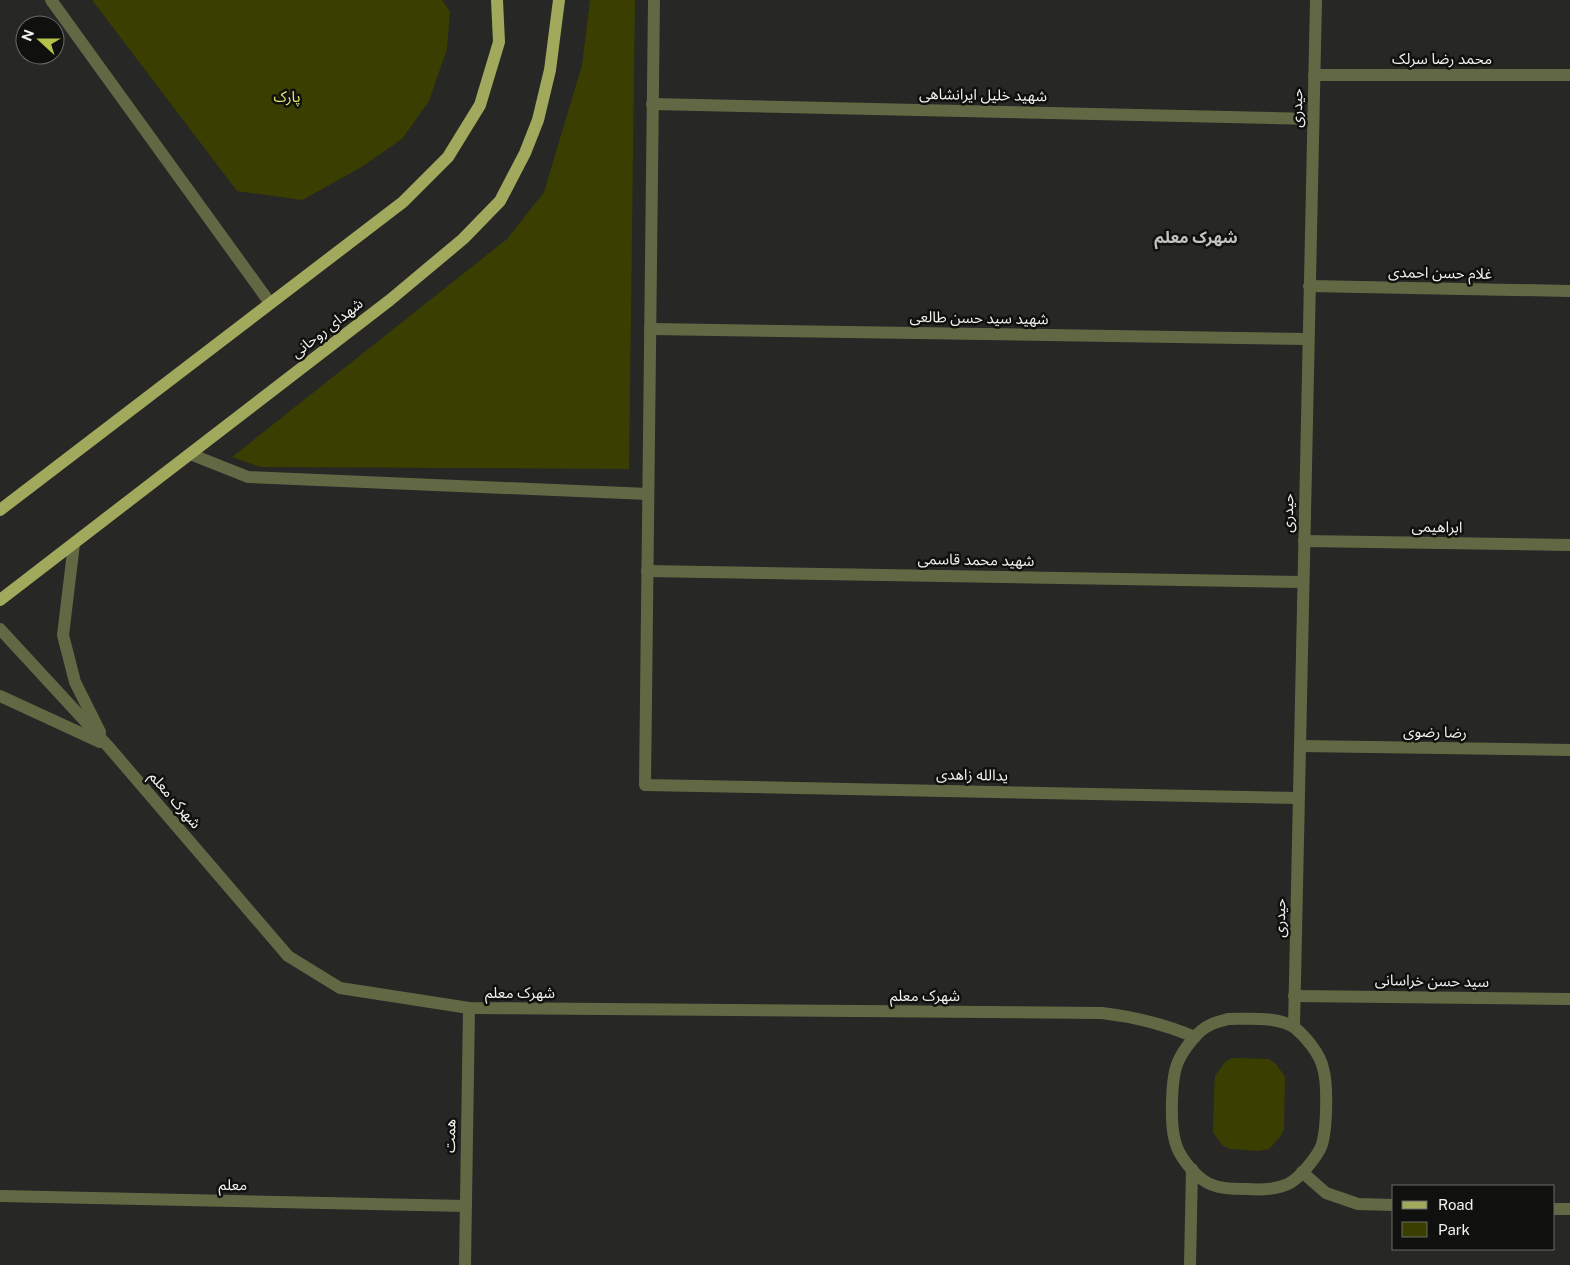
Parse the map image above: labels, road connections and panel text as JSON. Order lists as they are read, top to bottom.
{
  "streets": {
    "main road": ["شهدای روحانی"],
    "street": [
      "محمد رضا سرلک",
      "شهید خلیل ایرانشاهی",
      "حیدری",
      "غلام حسن احمدی",
      "شهید سید حسن طالعی",
      "ابراهیمی",
      "شهید محمد قاسمی",
      "رضا رضوی",
      "یدالله زاهدی",
      "شهرک معلم",
      "سید حسن خراسانی",
      "همت",
      "معلم"
    ]
  },
  "crossings": [
    ["محمد رضا سرلک", "حیدری"],
    ["شهید خلیل ایرانشاهی", "حیدری"],
    ["حیدری", "غلام حسن احمدی"],
    ["حیدری", "شهید سید حسن طالعی"],
    ["حیدری", "ابراهیمی"],
    ["حیدری", "شهید محمد قاسمی"],
    ["حیدری", "رضا رضوی"],
    ["حیدری", "یدالله زاهدی"],
    ["حیدری", "شهرک معلم"],
    ["حیدری", "سید حسن خراسانی"],
    ["شهید محمد قاسمی", "یدالله زاهدی"],
    ["شهرک معلم", "همت"],
    ["همت", "معلم"]
  ],
  "districts": ["شهرک معلم"],
  "parks": ["پارک"],
  "legend": ["Road", "Park"],
  "north": "left"
}
